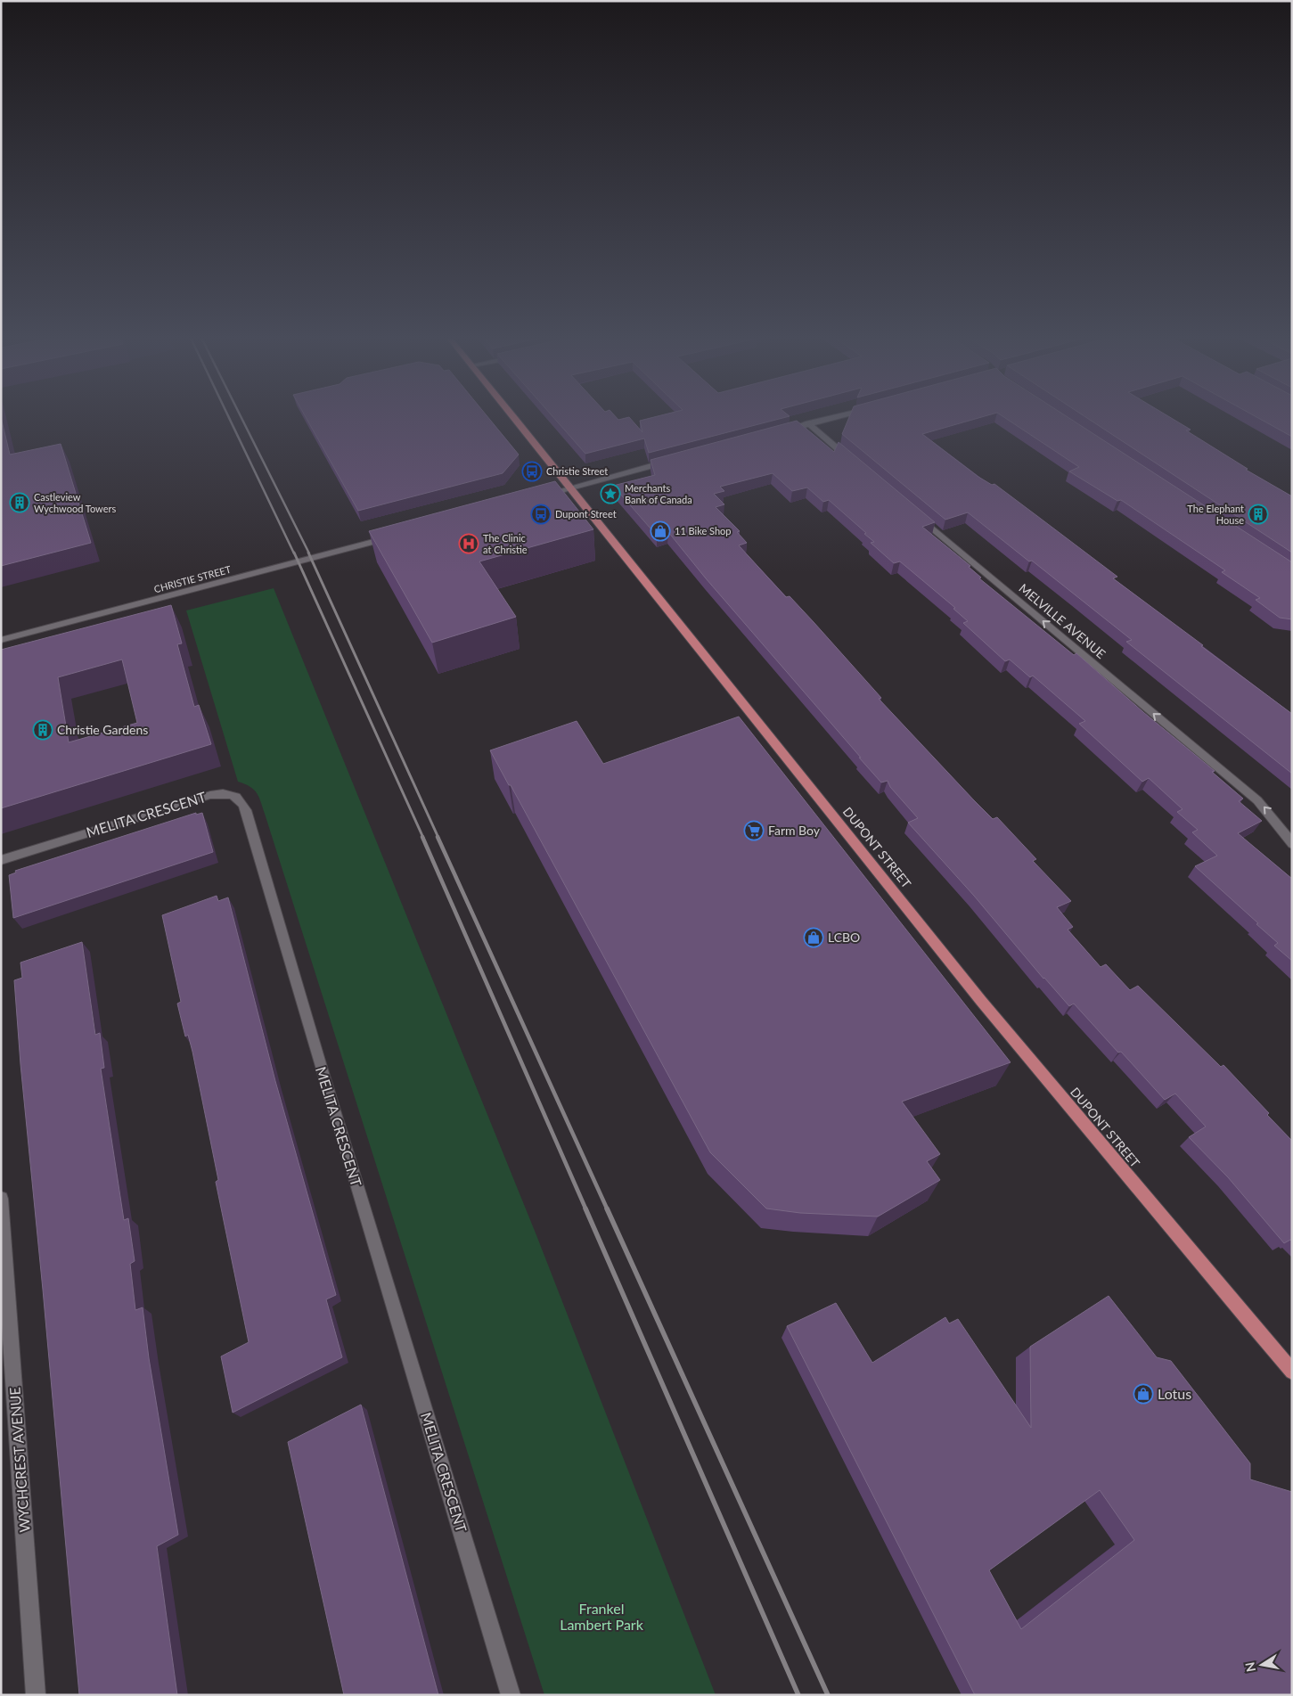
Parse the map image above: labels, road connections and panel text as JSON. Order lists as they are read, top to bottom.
{
  "streets": {
    "main road": ["DUPONT STREET"],
    "street": [
      "CHRISTIE STREET",
      "MELVILLE AVENUE",
      "MELITA CRESCENT",
      "WYCHCREST AVENUE"
    ]
  },
  "one_way": ["MELVILLE AVENUE"],
  "parks": ["Frankel Lambert Park"],
  "places": {
    "bus stop": ["Christie Street", "Dupont Street"],
    "place": ["Merchants Bank of Canada"],
    "building": ["Castleview Wychwood Towers", "The Elephant House", "Christie Gardens"],
    "shop": ["11 Bike Shop", "LCBO", "Lotus"],
    "hospital": ["The Clinic at Christie"],
    "supermarket": ["Farm Boy"]
  },
  "north": "left"
}
